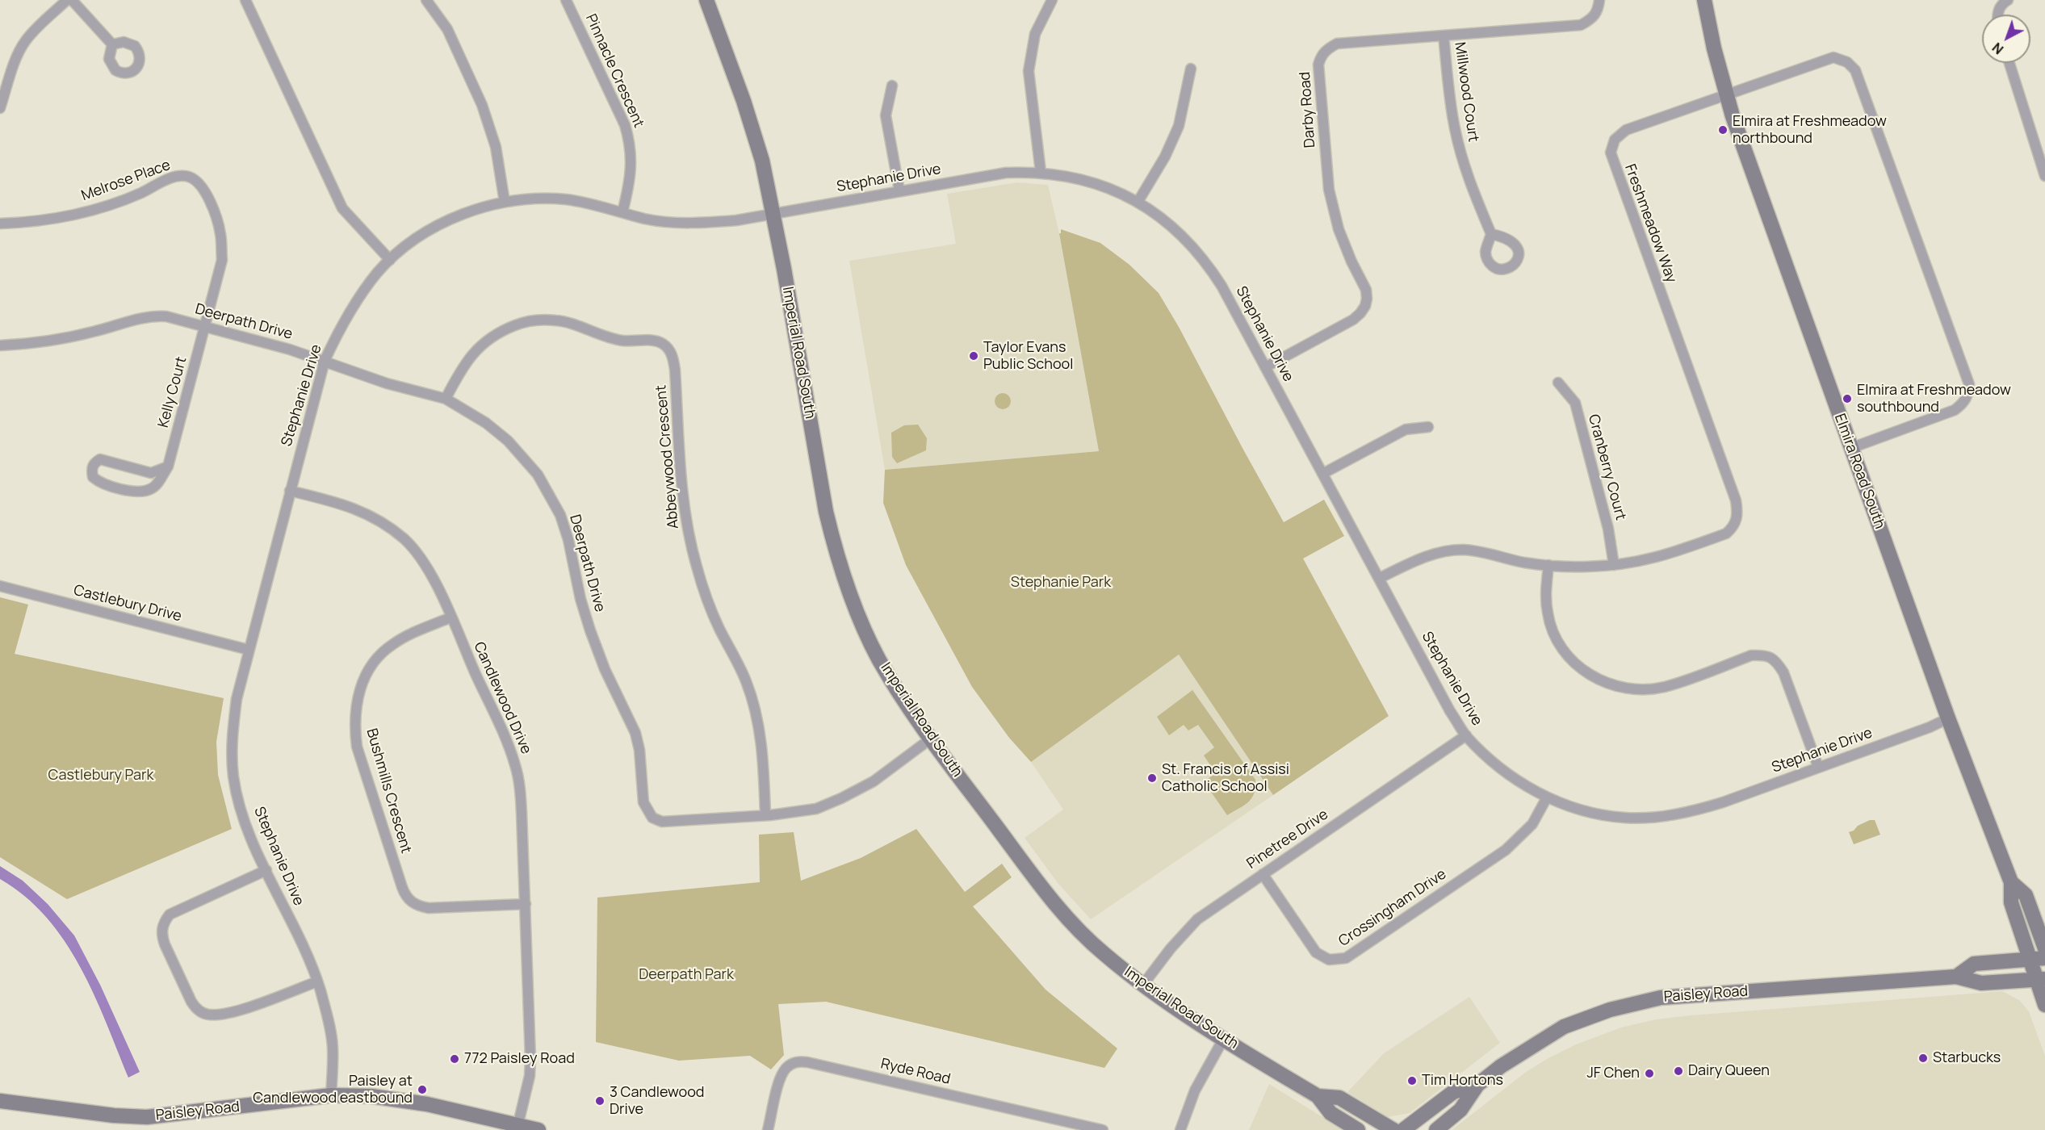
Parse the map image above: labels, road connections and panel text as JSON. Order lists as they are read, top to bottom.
{
  "streets": {
    "street": [
      "Pinnacle Crescent",
      "Millwood Court",
      "Darby Road",
      "Stephanie Drive",
      "Melrose Place",
      "Freshmeadow Way",
      "Deerpath Drive",
      "Imperial Road South",
      "Kelly Court",
      "Abbeywood Crescent",
      "Cranberry Court",
      "Elmira Road South",
      "Castlebury Drive",
      "Candlewood Drive",
      "Bushmills Crescent",
      "Pinetree Drive",
      "Crossingham Drive",
      "Paisley Road",
      "Ryde Road"
    ]
  },
  "crossings": [
    ["Pinnacle Crescent", "Stephanie Drive"],
    ["Millwood Court", "Darby Road"],
    ["Darby Road", "Stephanie Drive"],
    ["Stephanie Drive", "Freshmeadow Way"],
    ["Stephanie Drive", "Deerpath Drive"],
    ["Stephanie Drive", "Imperial Road South"],
    ["Stephanie Drive", "Elmira Road South"],
    ["Stephanie Drive", "Castlebury Drive"],
    ["Stephanie Drive", "Candlewood Drive"],
    ["Stephanie Drive", "Pinetree Drive"],
    ["Stephanie Drive", "Crossingham Drive"],
    ["Stephanie Drive", "Paisley Road"],
    ["Melrose Place", "Deerpath Drive"],
    ["Melrose Place", "Kelly Court"],
    ["Freshmeadow Way", "Cranberry Court"],
    ["Freshmeadow Way", "Elmira Road South"],
    ["Deerpath Drive", "Imperial Road South"],
    ["Deerpath Drive", "Kelly Court"],
    ["Deerpath Drive", "Abbeywood Crescent"],
    ["Imperial Road South", "Pinetree Drive"],
    ["Elmira Road South", "Paisley Road"],
    ["Candlewood Drive", "Bushmills Crescent"],
    ["Candlewood Drive", "Paisley Road"],
    ["Pinetree Drive", "Crossingham Drive"]
  ],
  "parks": ["Stephanie Park", "Castlebury Park", "Deerpath Park"],
  "places": [
    "Elmira at Freshmeadow northbound",
    "Taylor Evans Public School",
    "Elmira at Freshmeadow southbound",
    "St. Francis of Assisi Catholic School",
    "Starbucks",
    "772 Paisley Road",
    "Dairy Queen",
    "JF Chen",
    "Tim Hortons",
    "Paisley at Candlewood eastbound",
    "3 Candlewood Drive"
  ],
  "north": "bottom left"
}
